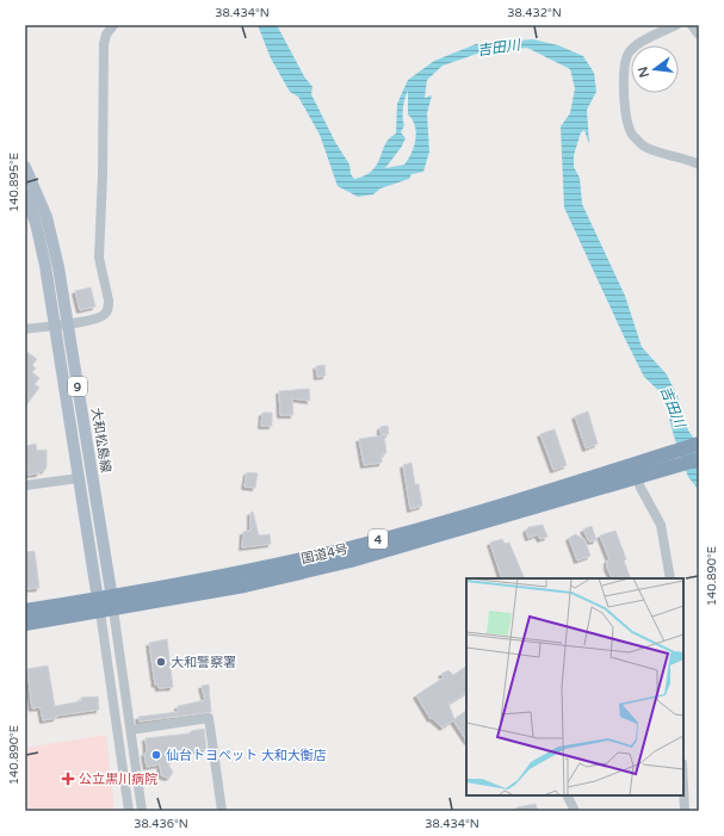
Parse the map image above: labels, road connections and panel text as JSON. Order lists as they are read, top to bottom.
{
  "streets": {
    "highway": ["4", "国道4号"],
    "main road": ["9", "大和松島線"]
  },
  "crossings": [
    ["9", "大和松島線"],
    ["9", "国道4号"],
    ["大和松島線", "国道4号"]
  ],
  "water": ["吉田川"],
  "places": {
    "other": ["大和警察署", "仙台トヨペット 大和大衡店"],
    "health": ["公立黒川病院"]
  },
  "north": "left",
  "coordinates": [
    "38.434°N",
    "38.432°N",
    "140.895°E",
    "140.890°E",
    "38.436°N"
  ]
}
